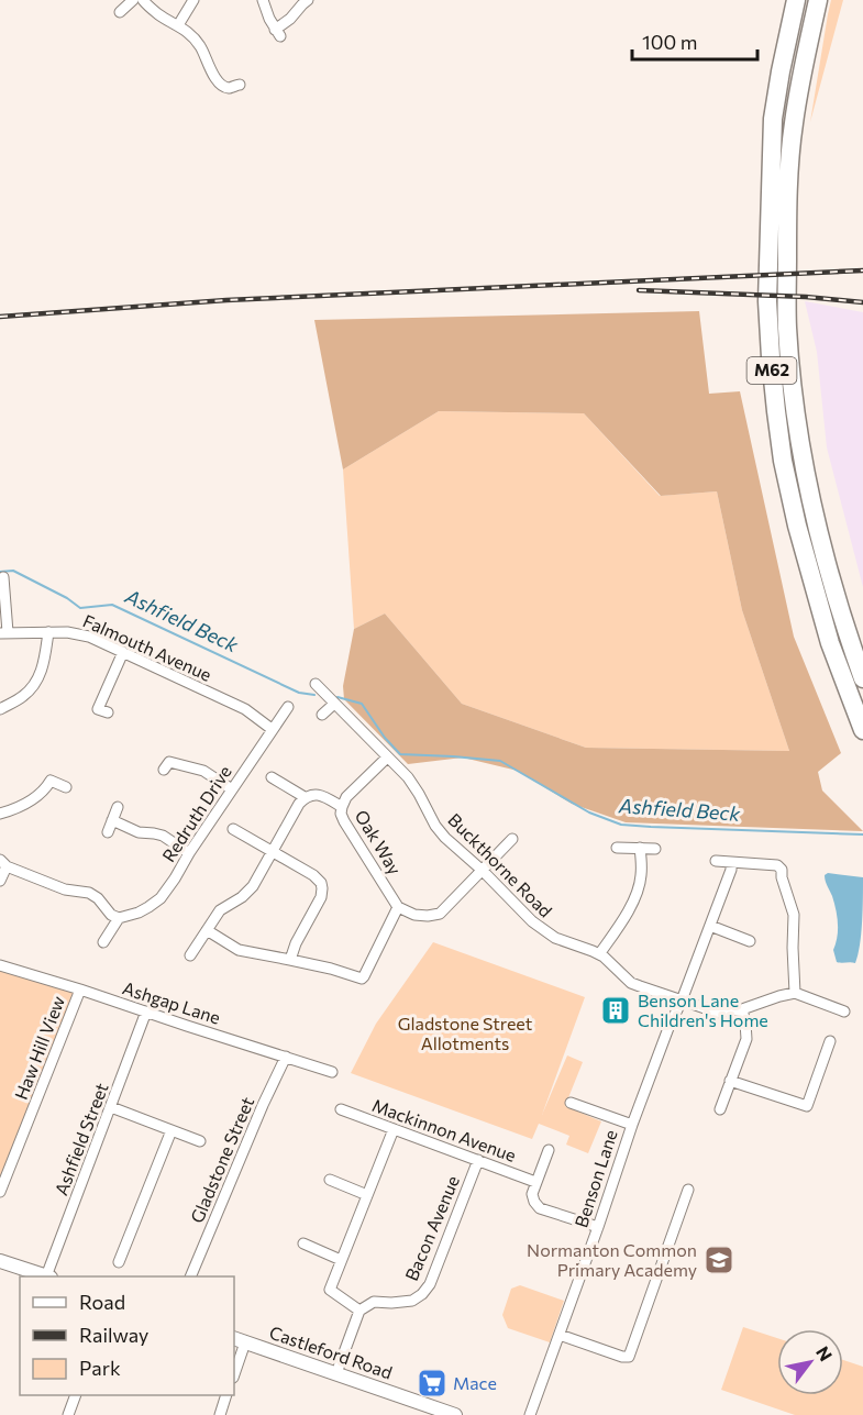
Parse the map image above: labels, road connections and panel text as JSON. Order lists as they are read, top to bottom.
{
  "streets": {
    "highway": ["M62"],
    "street": [
      "Falmouth Avenue",
      "Redruth Drive",
      "Oak Way",
      "Buckthorne Road",
      "Ashgap Lane",
      "Haw Hill View",
      "Mackinnon Avenue",
      "Ashfield Street",
      "Gladstone Street",
      "Benson Lane",
      "Bacon Avenue",
      "Castleford Road"
    ]
  },
  "crossings": [
    ["Falmouth Avenue", "Redruth Drive"],
    ["Buckthorne Road", "Benson Lane"],
    ["Ashgap Lane", "Haw Hill View"],
    ["Ashgap Lane", "Ashfield Street"],
    ["Ashgap Lane", "Gladstone Street"],
    ["Mackinnon Avenue", "Bacon Avenue"]
  ],
  "water": ["Ashfield Beck"],
  "parks": ["Gladstone Street Allotments"],
  "places": {
    "building": ["Benson Lane Children's Home"],
    "school or university": ["Normanton Common Primary Academy"],
    "supermarket": ["Mace"]
  },
  "legend": ["Road", "Railway", "Park"],
  "scale_bar": "100 m",
  "north": "top right"
}
